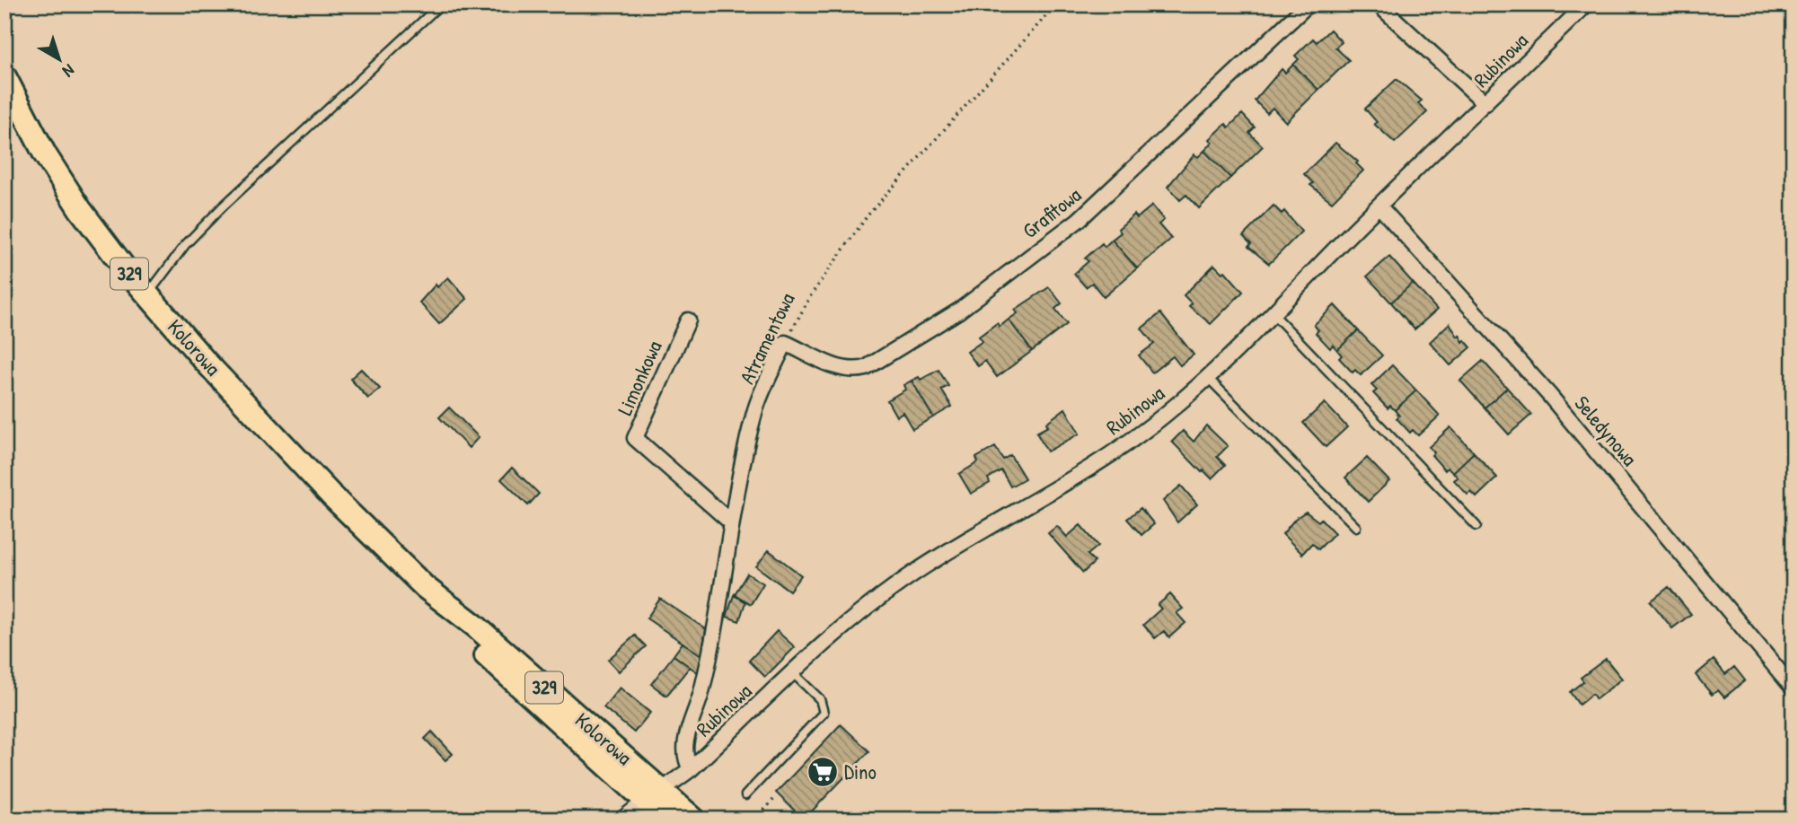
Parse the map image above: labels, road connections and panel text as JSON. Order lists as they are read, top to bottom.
{
  "streets": {
    "main road": ["329", "Kolorowa"],
    "street": [
      "Rubinowa",
      "Grafitowa",
      "Atramentowa",
      "Limonkowa",
      "Seledynowa"
    ]
  },
  "crossings": [
    ["Rubinowa", "Atramentowa"],
    ["Rubinowa", "Kolorowa"],
    ["Rubinowa", "Seledynowa"],
    ["Grafitowa", "Atramentowa"],
    ["Atramentowa", "Limonkowa"]
  ],
  "places": {
    "supermarket": ["Dino"]
  },
  "north": "bottom right"
}
